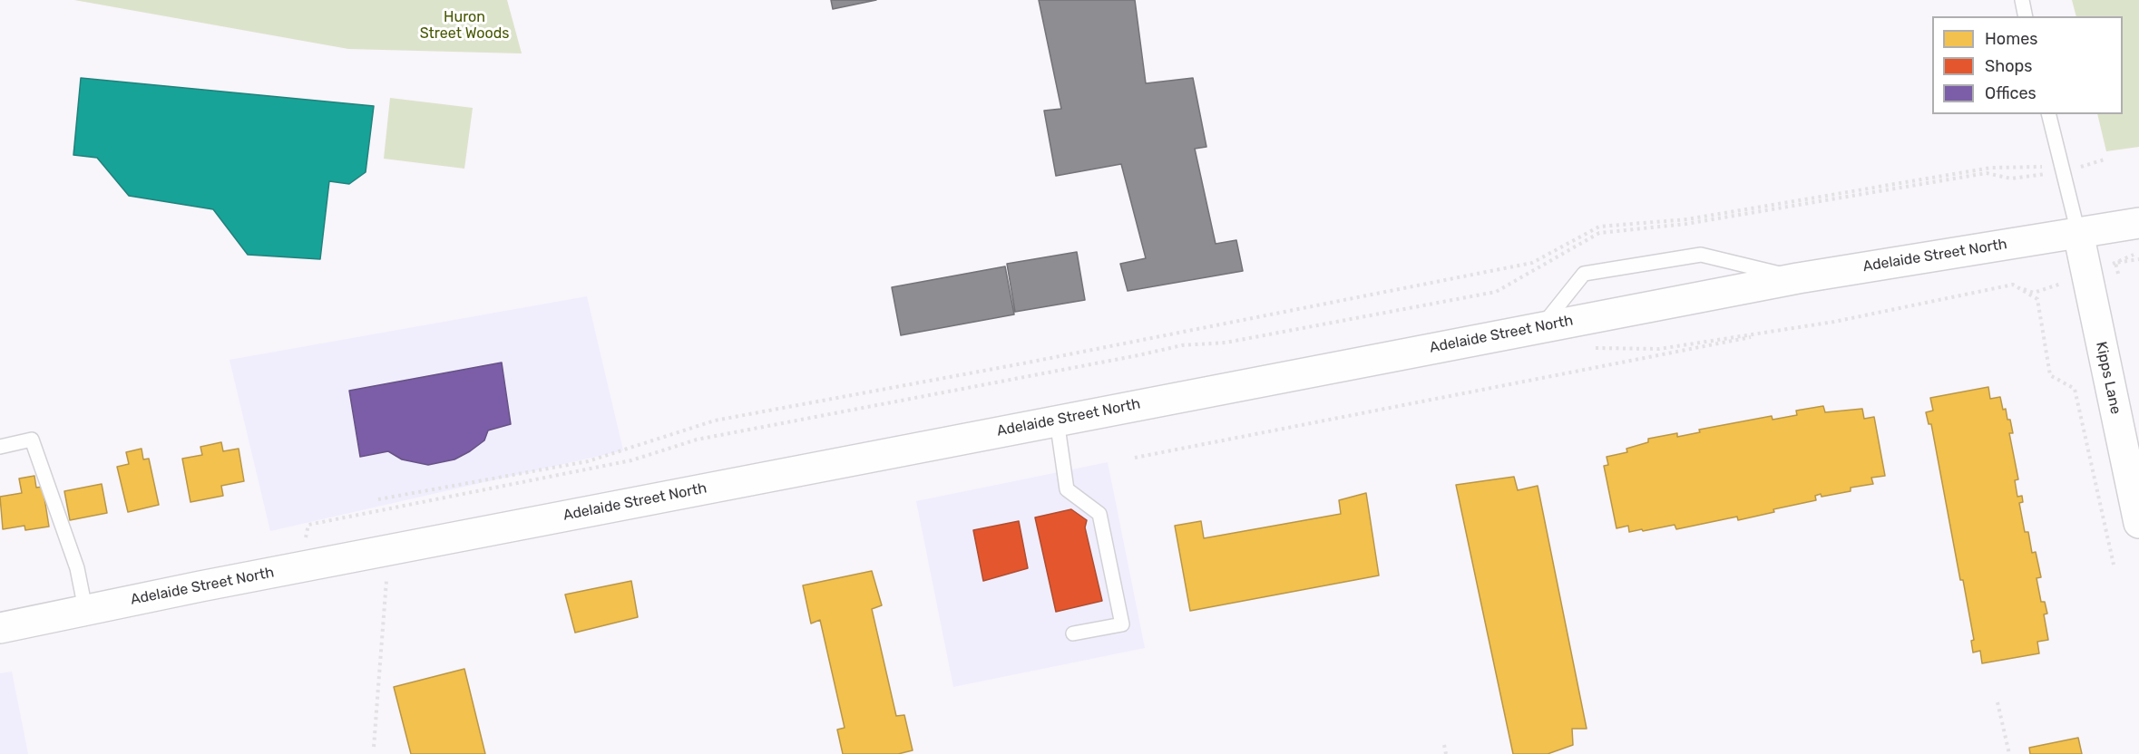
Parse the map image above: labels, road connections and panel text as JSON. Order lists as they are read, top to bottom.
{
  "streets": {
    "main road": ["Adelaide Street North", "Kipps Lane"]
  },
  "crossings": [
    ["Adelaide Street North", "Kipps Lane"]
  ],
  "parks": ["Huron Street Woods"],
  "legend": ["Homes", "Shops", "Offices"]
}
